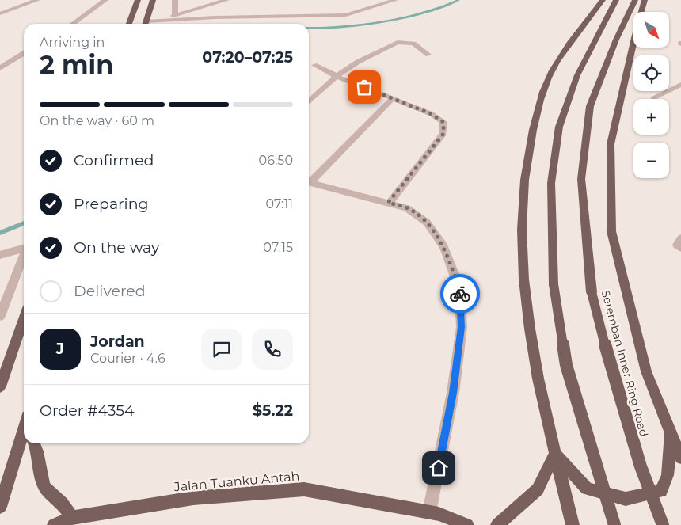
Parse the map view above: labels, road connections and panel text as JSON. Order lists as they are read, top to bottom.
{
  "streets": {
    "main road": ["Seremban Inner Ring Road", "Jalan Tuanku Antah"]
  },
  "north": "bottom right",
  "page": {
    "map_buttons": ["+", "−"],
    "heading": ["2 min", "Arriving in", "07:20–07:25"],
    "panel": [
      "Jordan",
      "Courier · 4.6",
      "Order #4354",
      "$5.22"
    ],
    "bar": "On the way · 60 m",
    "list": [
      ["Confirmed", "06:50"],
      ["Preparing", "07:11"],
      ["On the way", "07:15"],
      "Delivered"
    ],
    "round": "J"
  }
}
